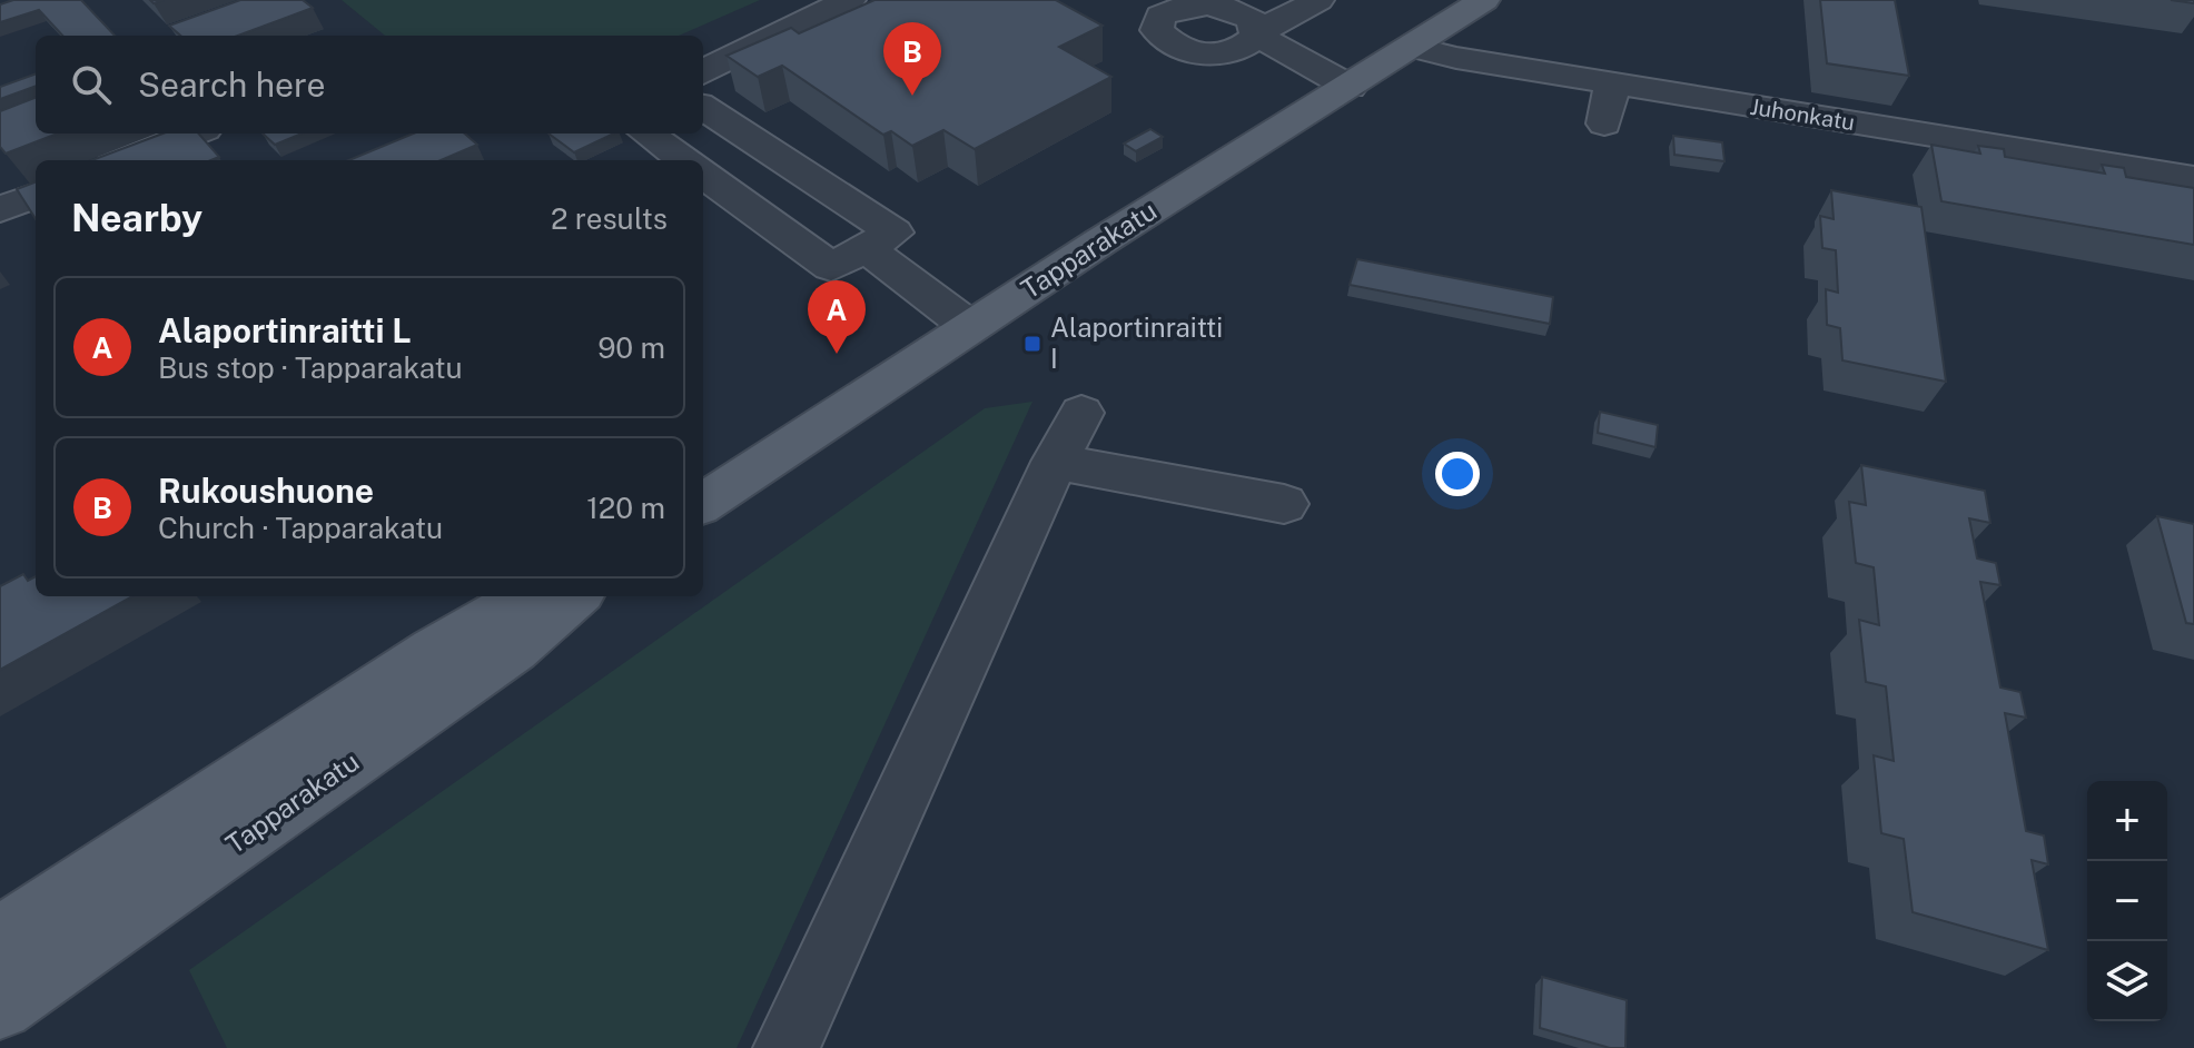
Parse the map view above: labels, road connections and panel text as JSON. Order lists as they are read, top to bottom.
{
  "streets": {
    "main road": ["Tapparakatu"],
    "street": ["Juhonkatu"]
  },
  "crossings": [
    ["Juhonkatu", "Tapparakatu"]
  ],
  "places": {
    "transit": ["Alaportinraitti I"]
  },
  "page": {
    "pins": ["B", "A"],
    "search": "Search here",
    "heading": ["Nearby", "2 results"],
    "list": [
      {
        "mark": "A",
        "name": "Alaportinraitti L",
        "note": "Bus stop · Tapparakatu",
        "value": "90 m"
      },
      {
        "mark": "B",
        "name": "Rukoushuone",
        "note": "Church · Tapparakatu",
        "value": "120 m"
      }
    ],
    "map_buttons": ["+", "−"]
  }
}
